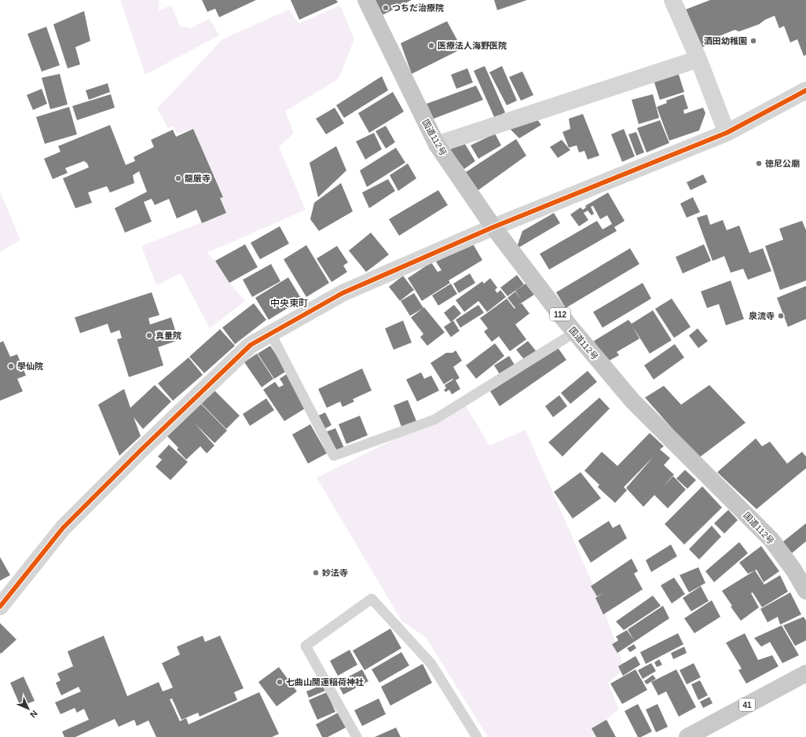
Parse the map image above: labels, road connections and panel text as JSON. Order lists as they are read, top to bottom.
{
  "streets": {
    "highway": ["国道112号", "112"],
    "main road": ["41"]
  },
  "districts": ["中央東町"],
  "places": [
    "つちだ治療院",
    "酒田幼稚園",
    "医療法人海野医院",
    "徳尼公廟",
    "龍厳寺",
    "泉流寺",
    "真量院",
    "學仙院",
    "妙法寺",
    "七曲山開運稲荷神社"
  ],
  "north": "bottom right"
}
